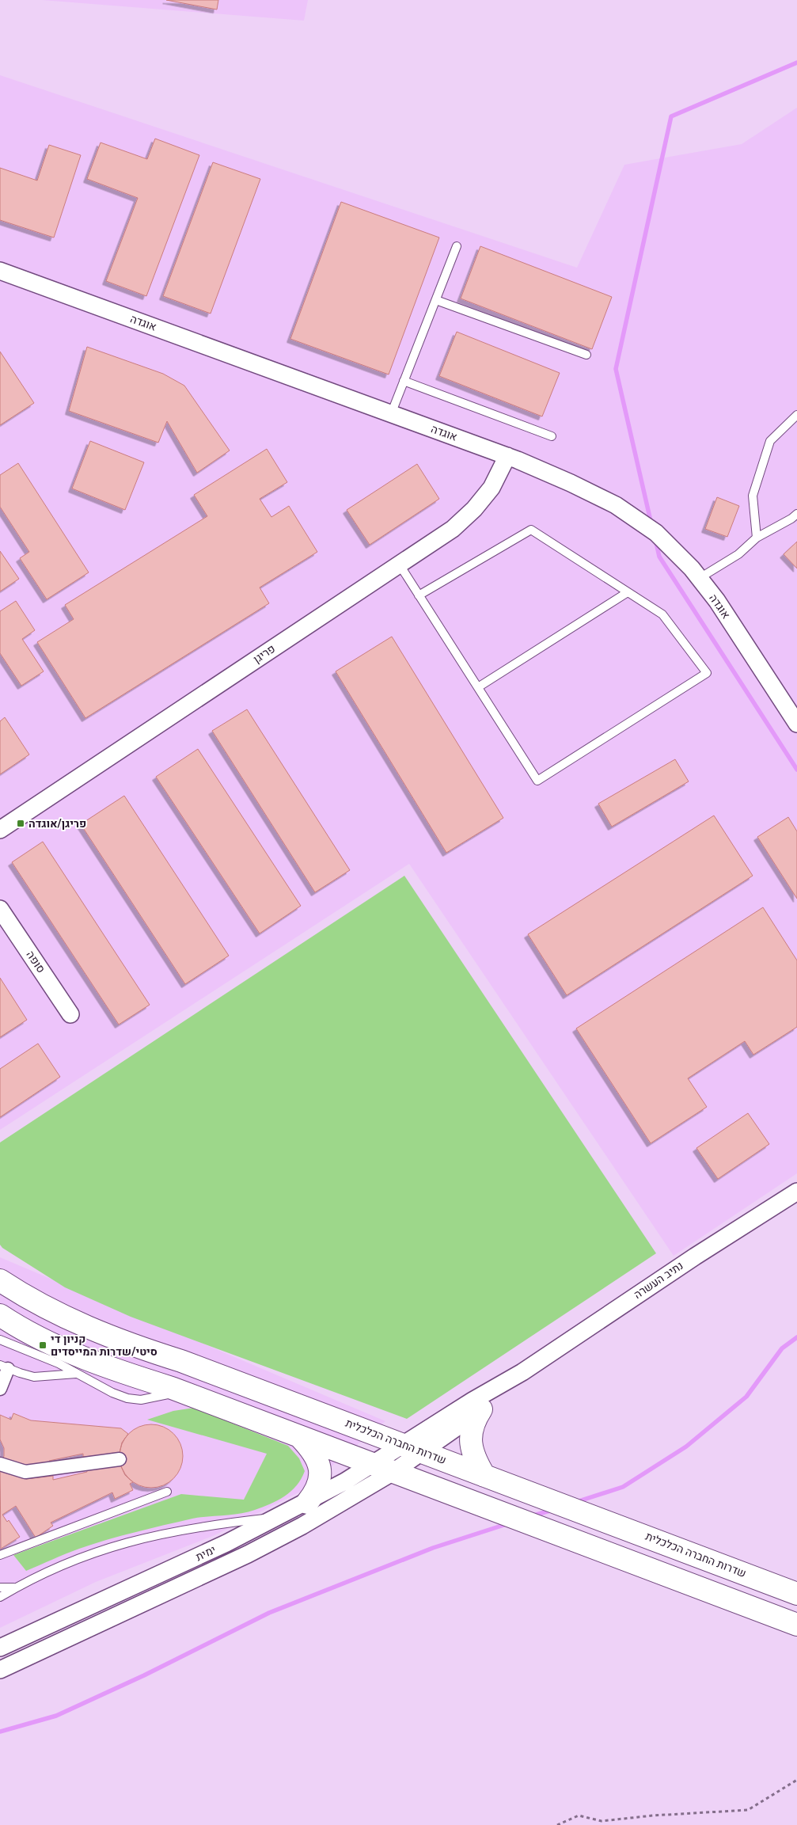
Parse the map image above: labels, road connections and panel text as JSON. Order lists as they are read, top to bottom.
{
  "streets": {
    "main road": ["שדרות החברה הכלכלית"],
    "street": [
      "אוגדה",
      "פריגן",
      "סופה",
      "נתיב העשרה",
      "ימית"
    ]
  },
  "crossings": [
    ["אוגדה", "פריגן"],
    ["נתיב העשרה", "שדרות החברה הכלכלית"],
    ["נתיב העשרה", "ימית"],
    ["שדרות החברה הכלכלית", "ימית"]
  ],
  "places": {
    "transit": ["פריגן/אוגדה", "קניון די סיטי/שדרות המייסדים"]
  }
}
